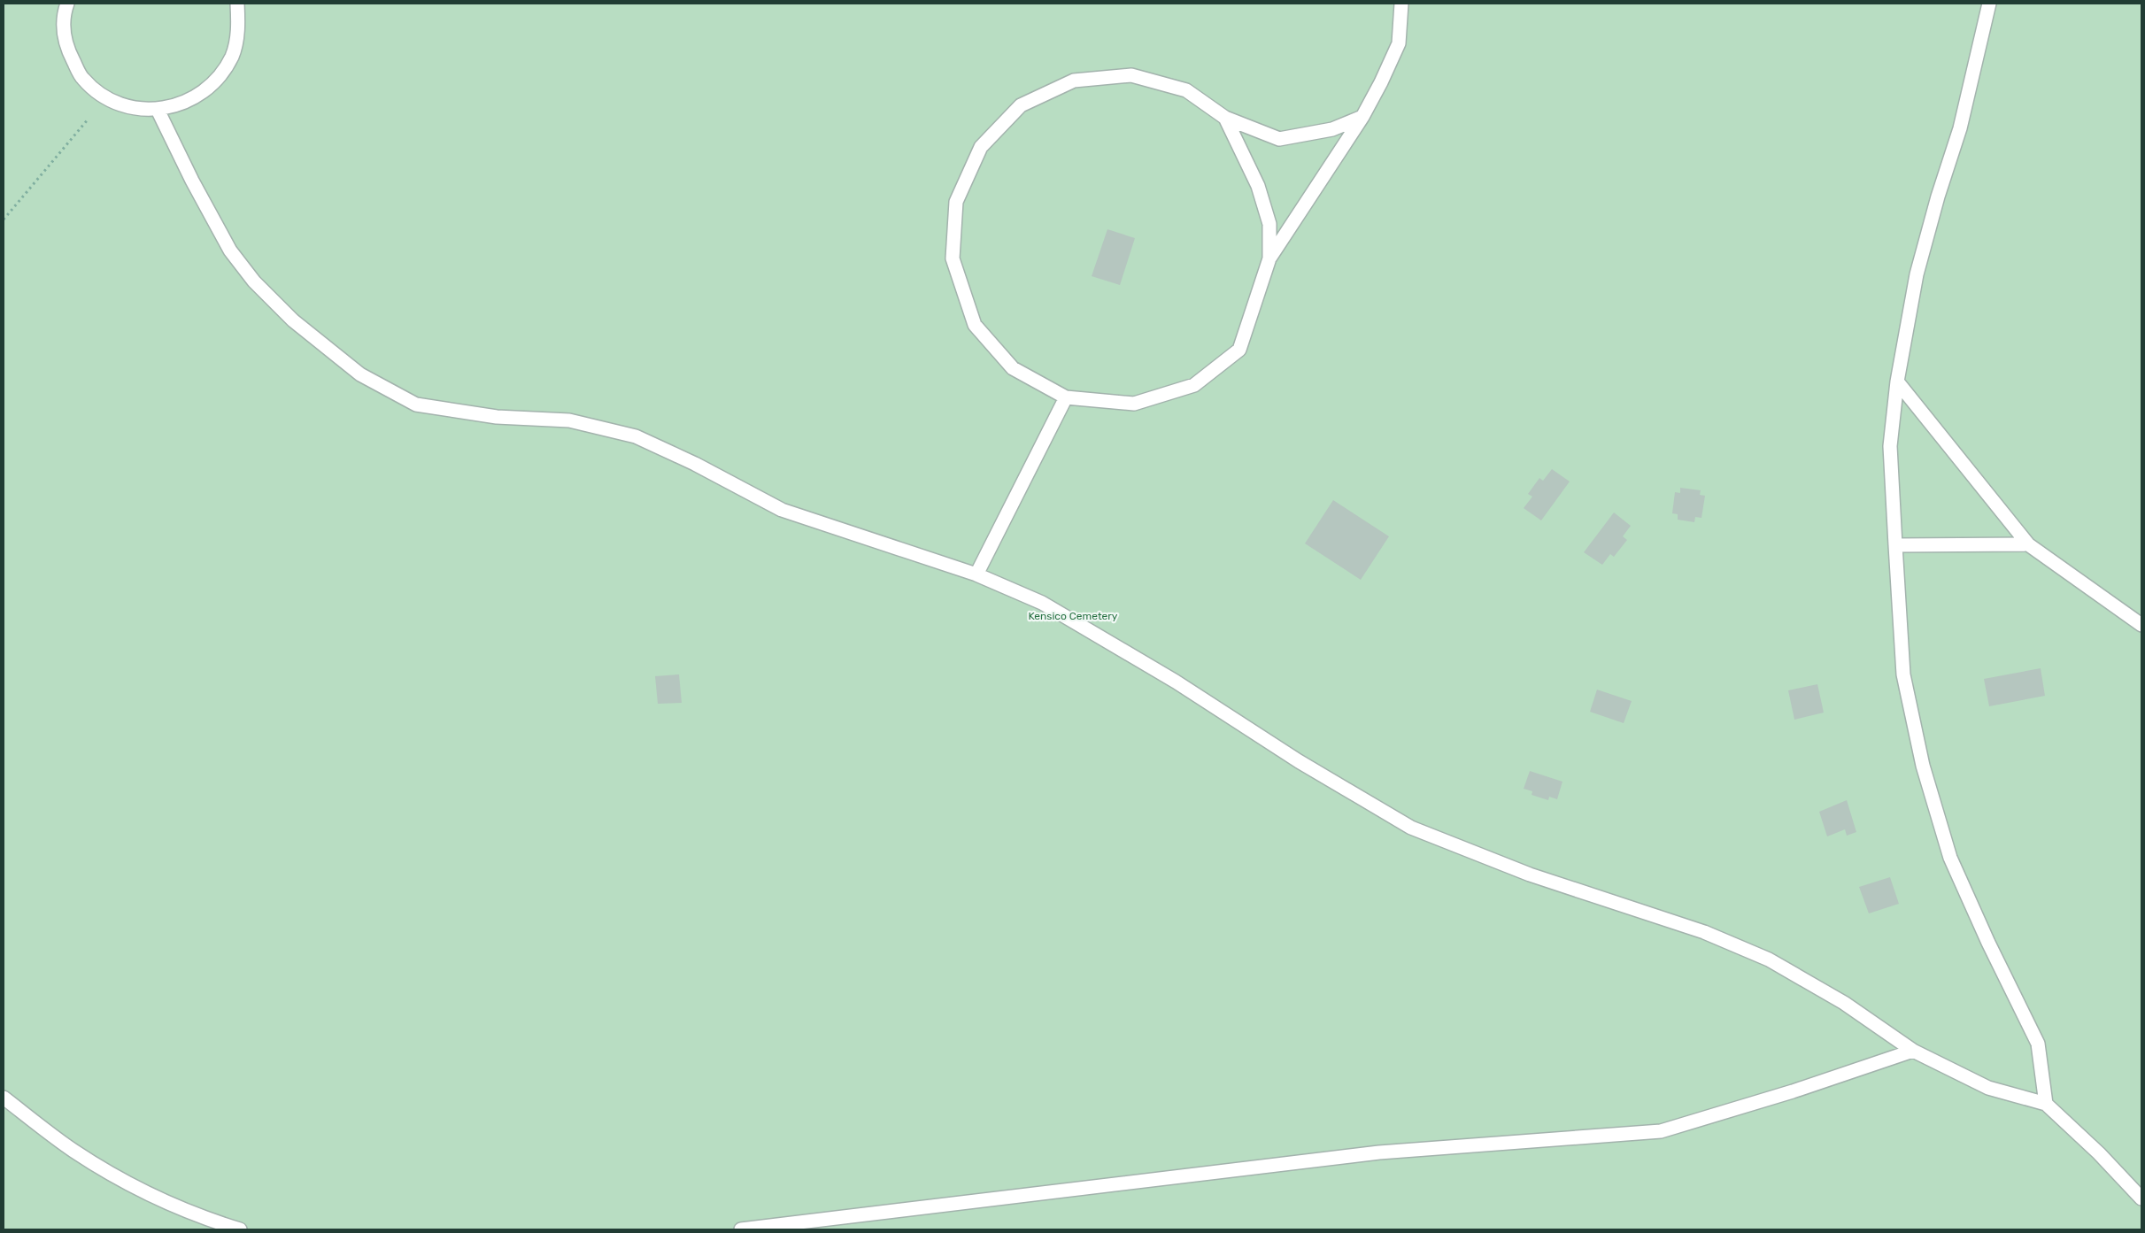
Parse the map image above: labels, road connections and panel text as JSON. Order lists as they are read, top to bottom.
{
  "parks": ["Kensico Cemetery"]
}
